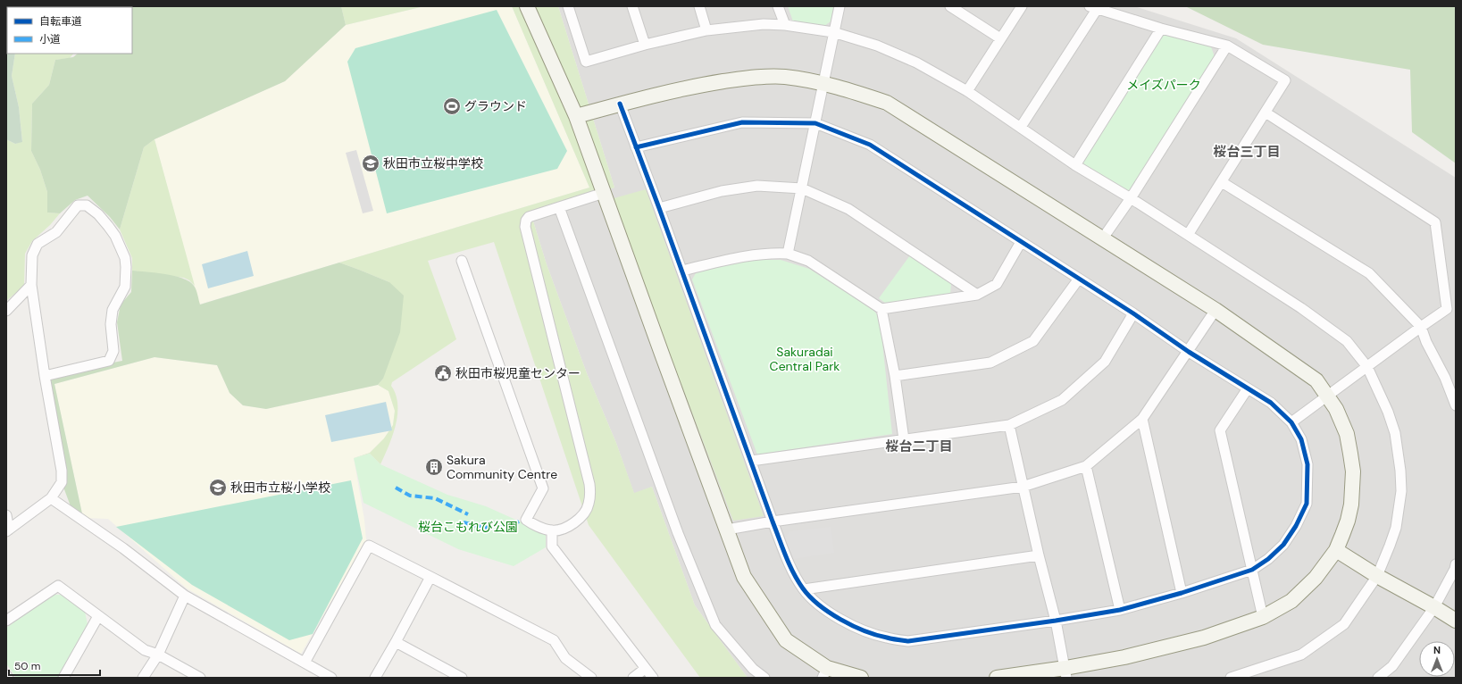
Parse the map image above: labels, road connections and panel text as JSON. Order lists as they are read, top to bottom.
{
  "districts": ["桜台三丁目", "桜台二丁目"],
  "parks": ["メイズパーク", "Sakuradai Central Park", "桜台こもれび公園"],
  "places": {
    "sports": ["グラウンド"],
    "school or university": ["秋田市立桜中学校", "秋田市立桜小学校"],
    "public building": ["秋田市桜児童センター"],
    "building": ["Sakura Community Centre"]
  },
  "legend": ["自転車道", "小道"],
  "scale_bar": "50 m",
  "north": "top"
}
